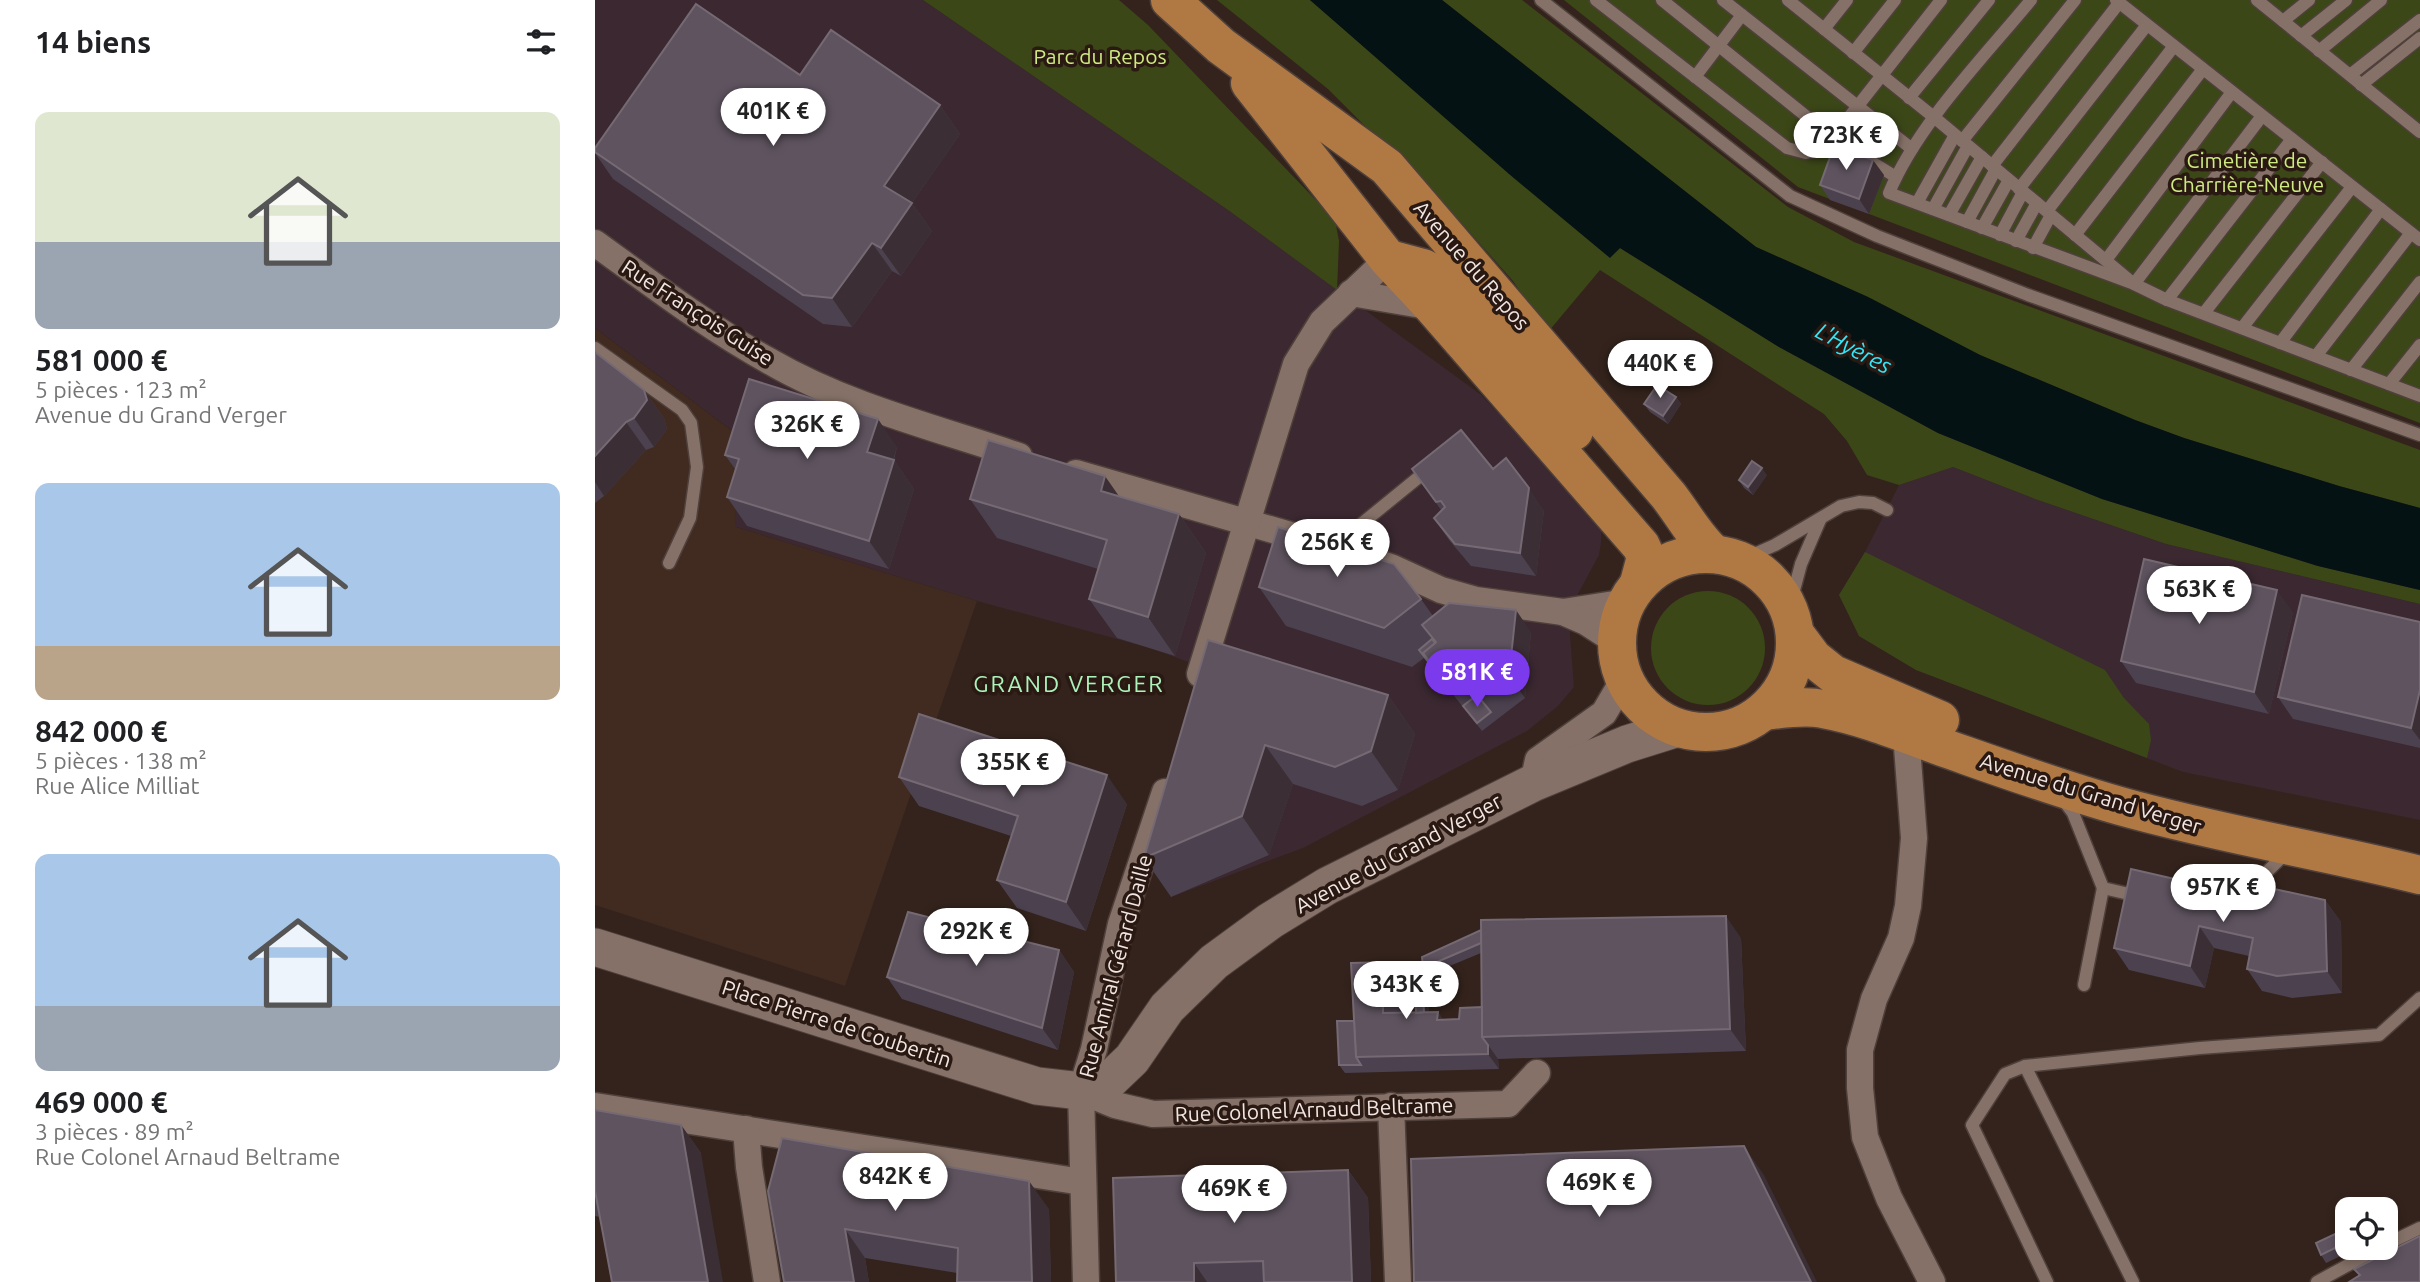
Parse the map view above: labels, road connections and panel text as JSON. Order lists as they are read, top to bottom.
{
  "streets": {
    "main road": ["Avenue du Repos", "Avenue du Grand Verger", "Place Pierre de Coubertin"],
    "street": ["Rue François Guise", "Rue Amiral Gérard Daille", "Rue Colonel Arnaud Beltrame"]
  },
  "crossings": [
    ["Avenue du Repos", "Rue François Guise"],
    ["Avenue du Repos", "Avenue du Grand Verger"],
    ["Rue François Guise", "Avenue du Grand Verger"],
    ["Avenue du Grand Verger", "Rue Amiral Gérard Daille"],
    ["Avenue du Grand Verger", "Place Pierre de Coubertin"],
    ["Avenue du Grand Verger", "Rue Colonel Arnaud Beltrame"],
    ["Rue Amiral Gérard Daille", "Place Pierre de Coubertin"],
    ["Rue Amiral Gérard Daille", "Rue Colonel Arnaud Beltrame"],
    ["Place Pierre de Coubertin", "Rue Colonel Arnaud Beltrame"]
  ],
  "districts": ["GRAND VERGER"],
  "water": ["L'Hyères"],
  "parks": ["Parc du Repos", "Cimetière de Charrière-Neuve"],
  "page": {
    "heading": "14 biens",
    "list": [
      {
        "name": "581 000 €",
        "note": "5 pièces · 123 m² · Avenue du Grand Verger"
      },
      {
        "name": "842 000 €",
        "note": "5 pièces · 138 m² · Rue Alice Milliat"
      },
      {
        "name": "469 000 €",
        "note": "3 pièces · 89 m² · Rue Colonel Arnaud Beltrame"
      }
    ],
    "price": [
      "401K €",
      "723K €",
      "440K €",
      "326K €",
      "256K €",
      "563K €",
      "581K €",
      "355K €",
      "957K €",
      "292K €",
      "343K €",
      "842K €",
      "469K €",
      "469K €"
    ]
  }
}
